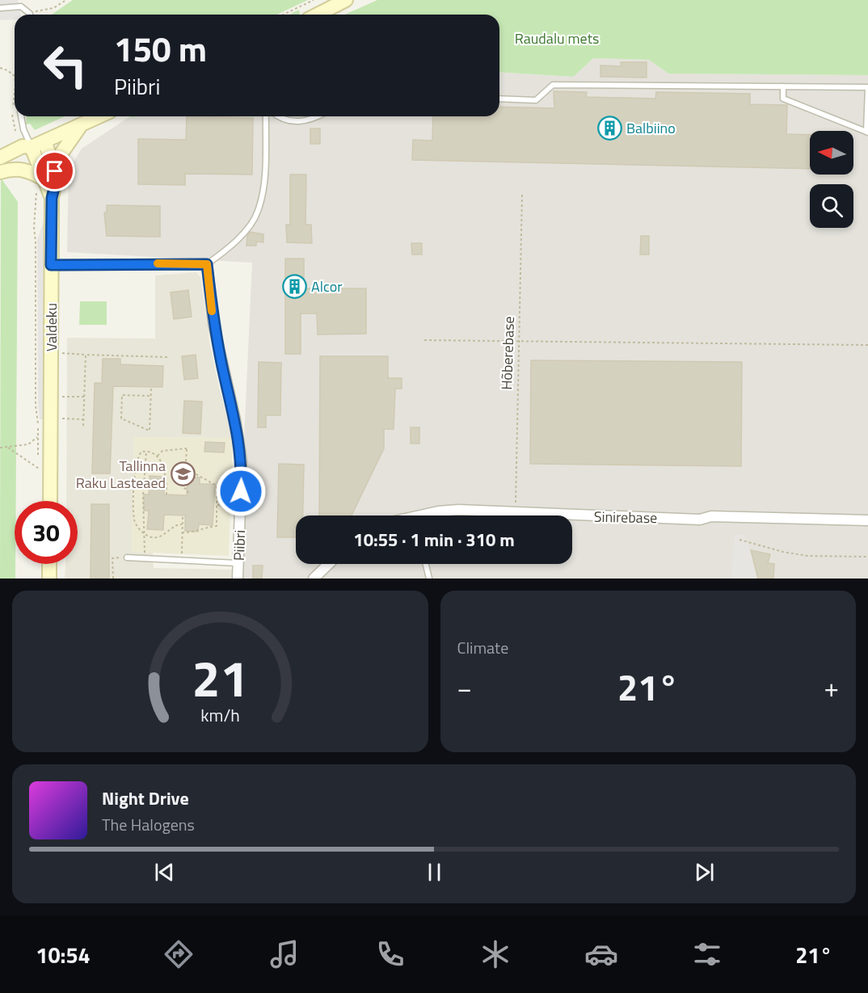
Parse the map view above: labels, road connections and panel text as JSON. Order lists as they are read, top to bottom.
{
  "streets": {
    "street": ["Valdeku", "Sinirebase", "Piibri"],
    "path": ["Hõberebase"]
  },
  "crossings": [
    ["Hõberebase", "Sinirebase"]
  ],
  "parks": ["Raudalu mets"],
  "places": {
    "building": ["Balbiino", "Alcor"],
    "school or university": ["Tallinna Raku Lasteaed"]
  },
  "north": "left",
  "page": {
    "turn": ["150 m", "Piibri"],
    "limit": "30",
    "trip": "10:55 · 1 min · 310 m",
    "tile": "Climate",
    "heat": ["−", "21°", "+"],
    "song": ["Night Drive", "The Halogens"],
    "tabs": ["10:54", "21°"],
    "gauge": ["21", "km/h"]
  }
}
